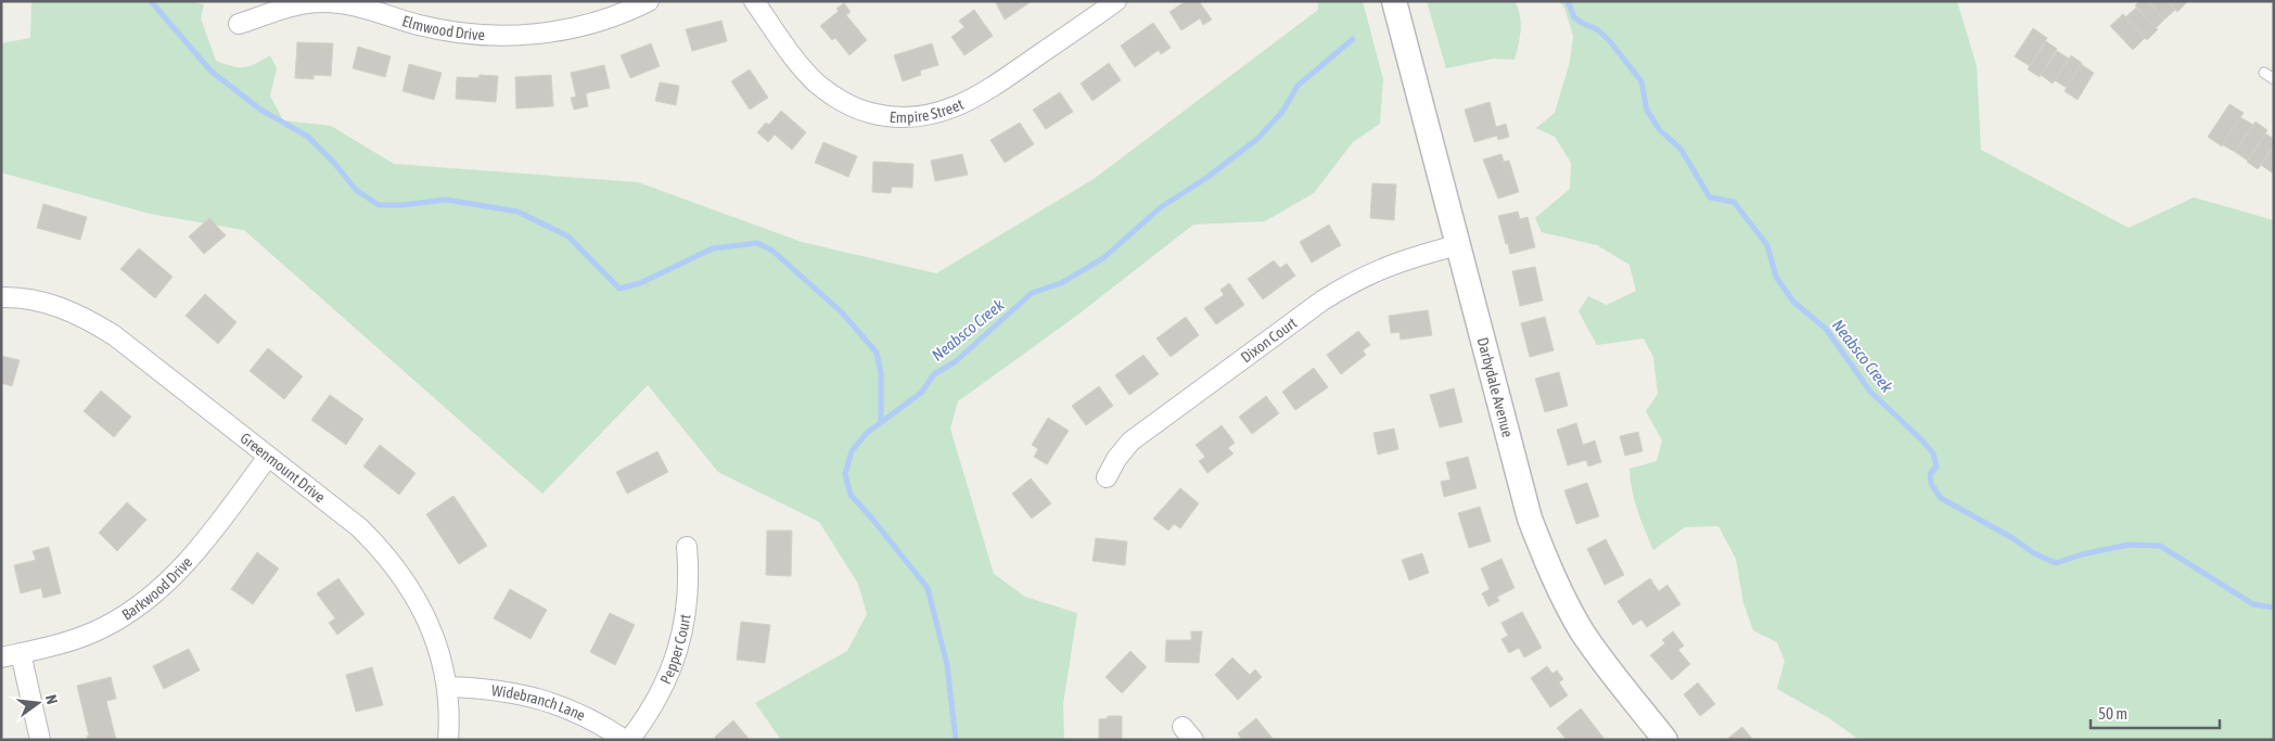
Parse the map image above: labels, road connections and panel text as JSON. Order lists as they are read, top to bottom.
{
  "streets": {
    "street": [
      "Elmwood Drive",
      "Empire Street",
      "Dixon Court",
      "Darbydale Avenue",
      "Greenmount Drive",
      "Barkwood Drive",
      "Pepper Court",
      "Widebranch Lane"
    ]
  },
  "crossings": [
    ["Dixon Court", "Darbydale Avenue"],
    ["Greenmount Drive", "Barkwood Drive"],
    ["Greenmount Drive", "Widebranch Lane"]
  ],
  "water": ["Neabsco Creek"],
  "scale_bar": "50 m",
  "north": "right"
}
